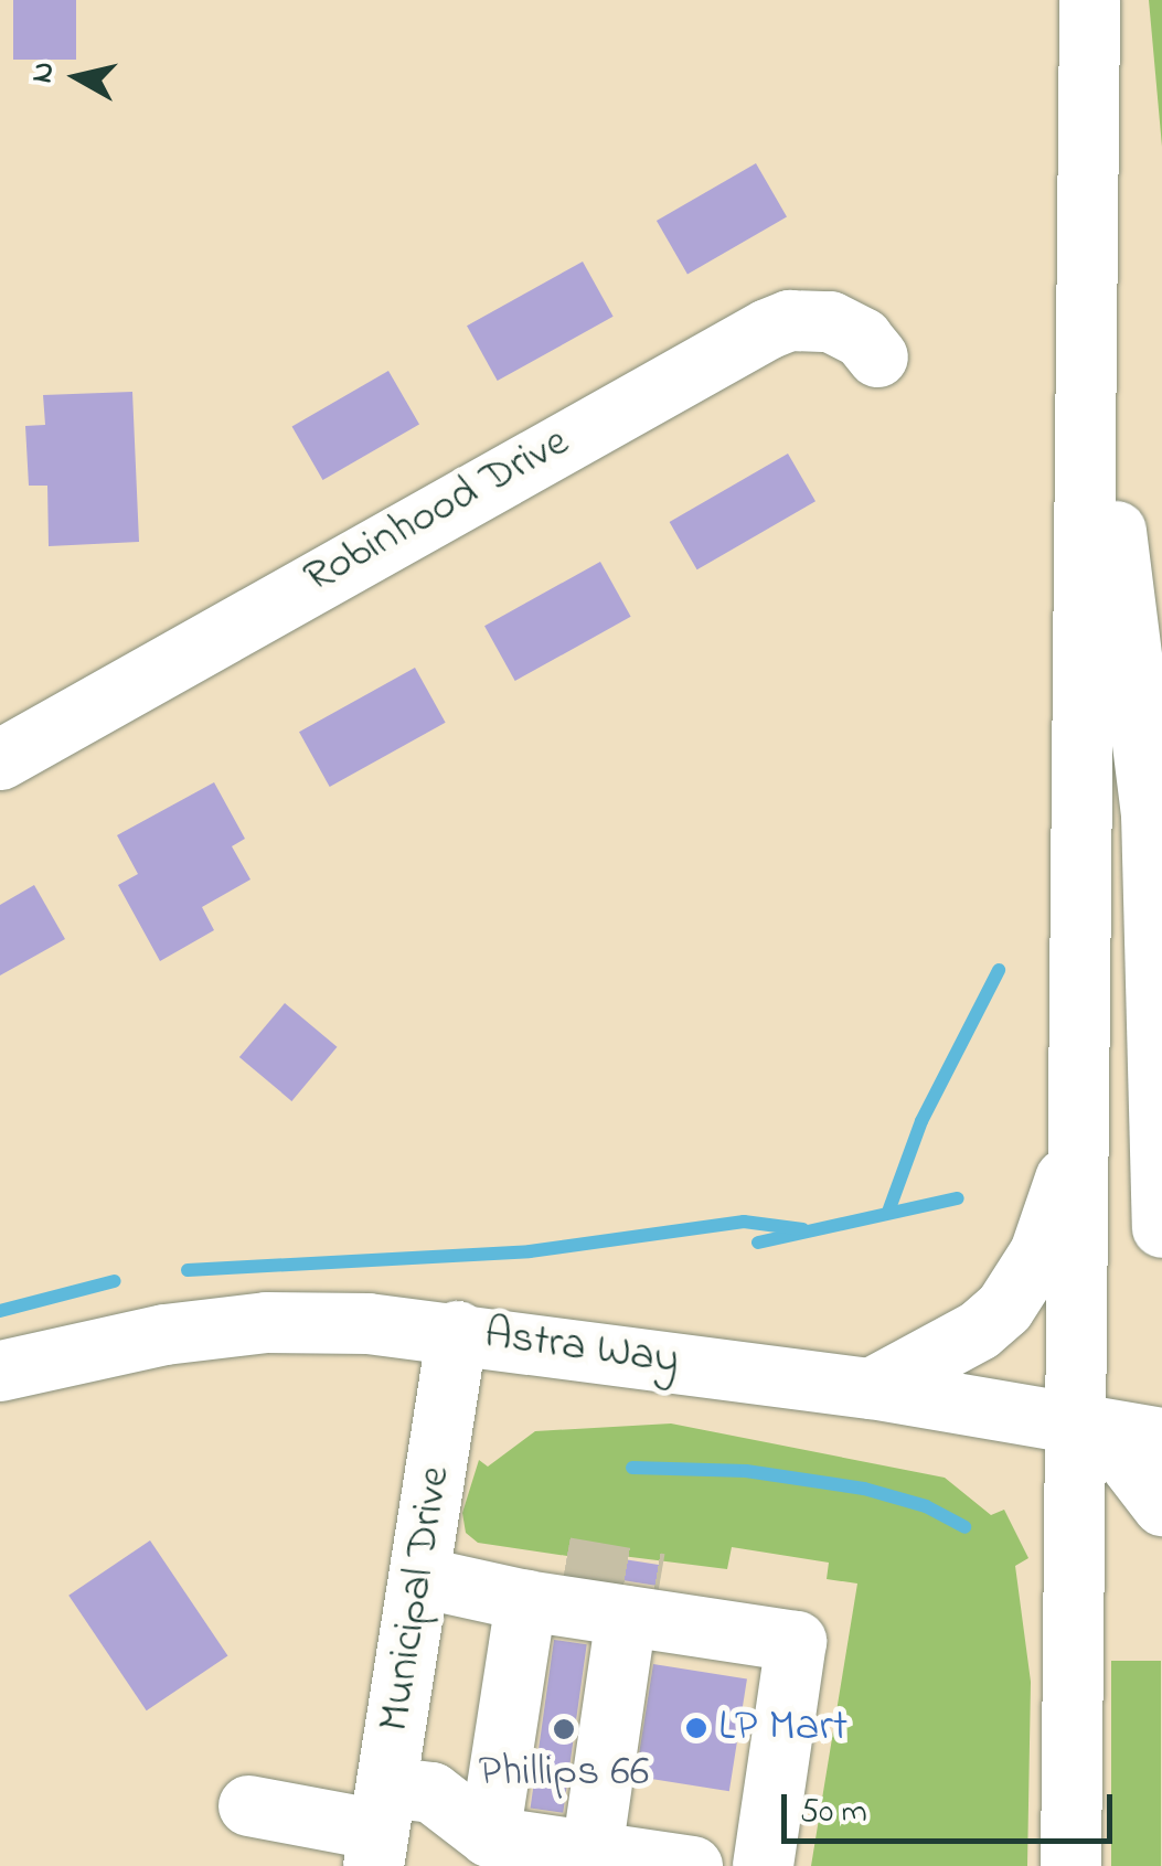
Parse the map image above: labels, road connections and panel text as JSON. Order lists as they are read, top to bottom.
{
  "streets": {
    "main road": ["Robinhood Drive", "Astra Way", "Municipal Drive"]
  },
  "crossings": [
    ["Astra Way", "Municipal Drive"]
  ],
  "places": ["LP Mart", "Phillips 66"],
  "scale_bar": "50 m",
  "north": "left"
}
